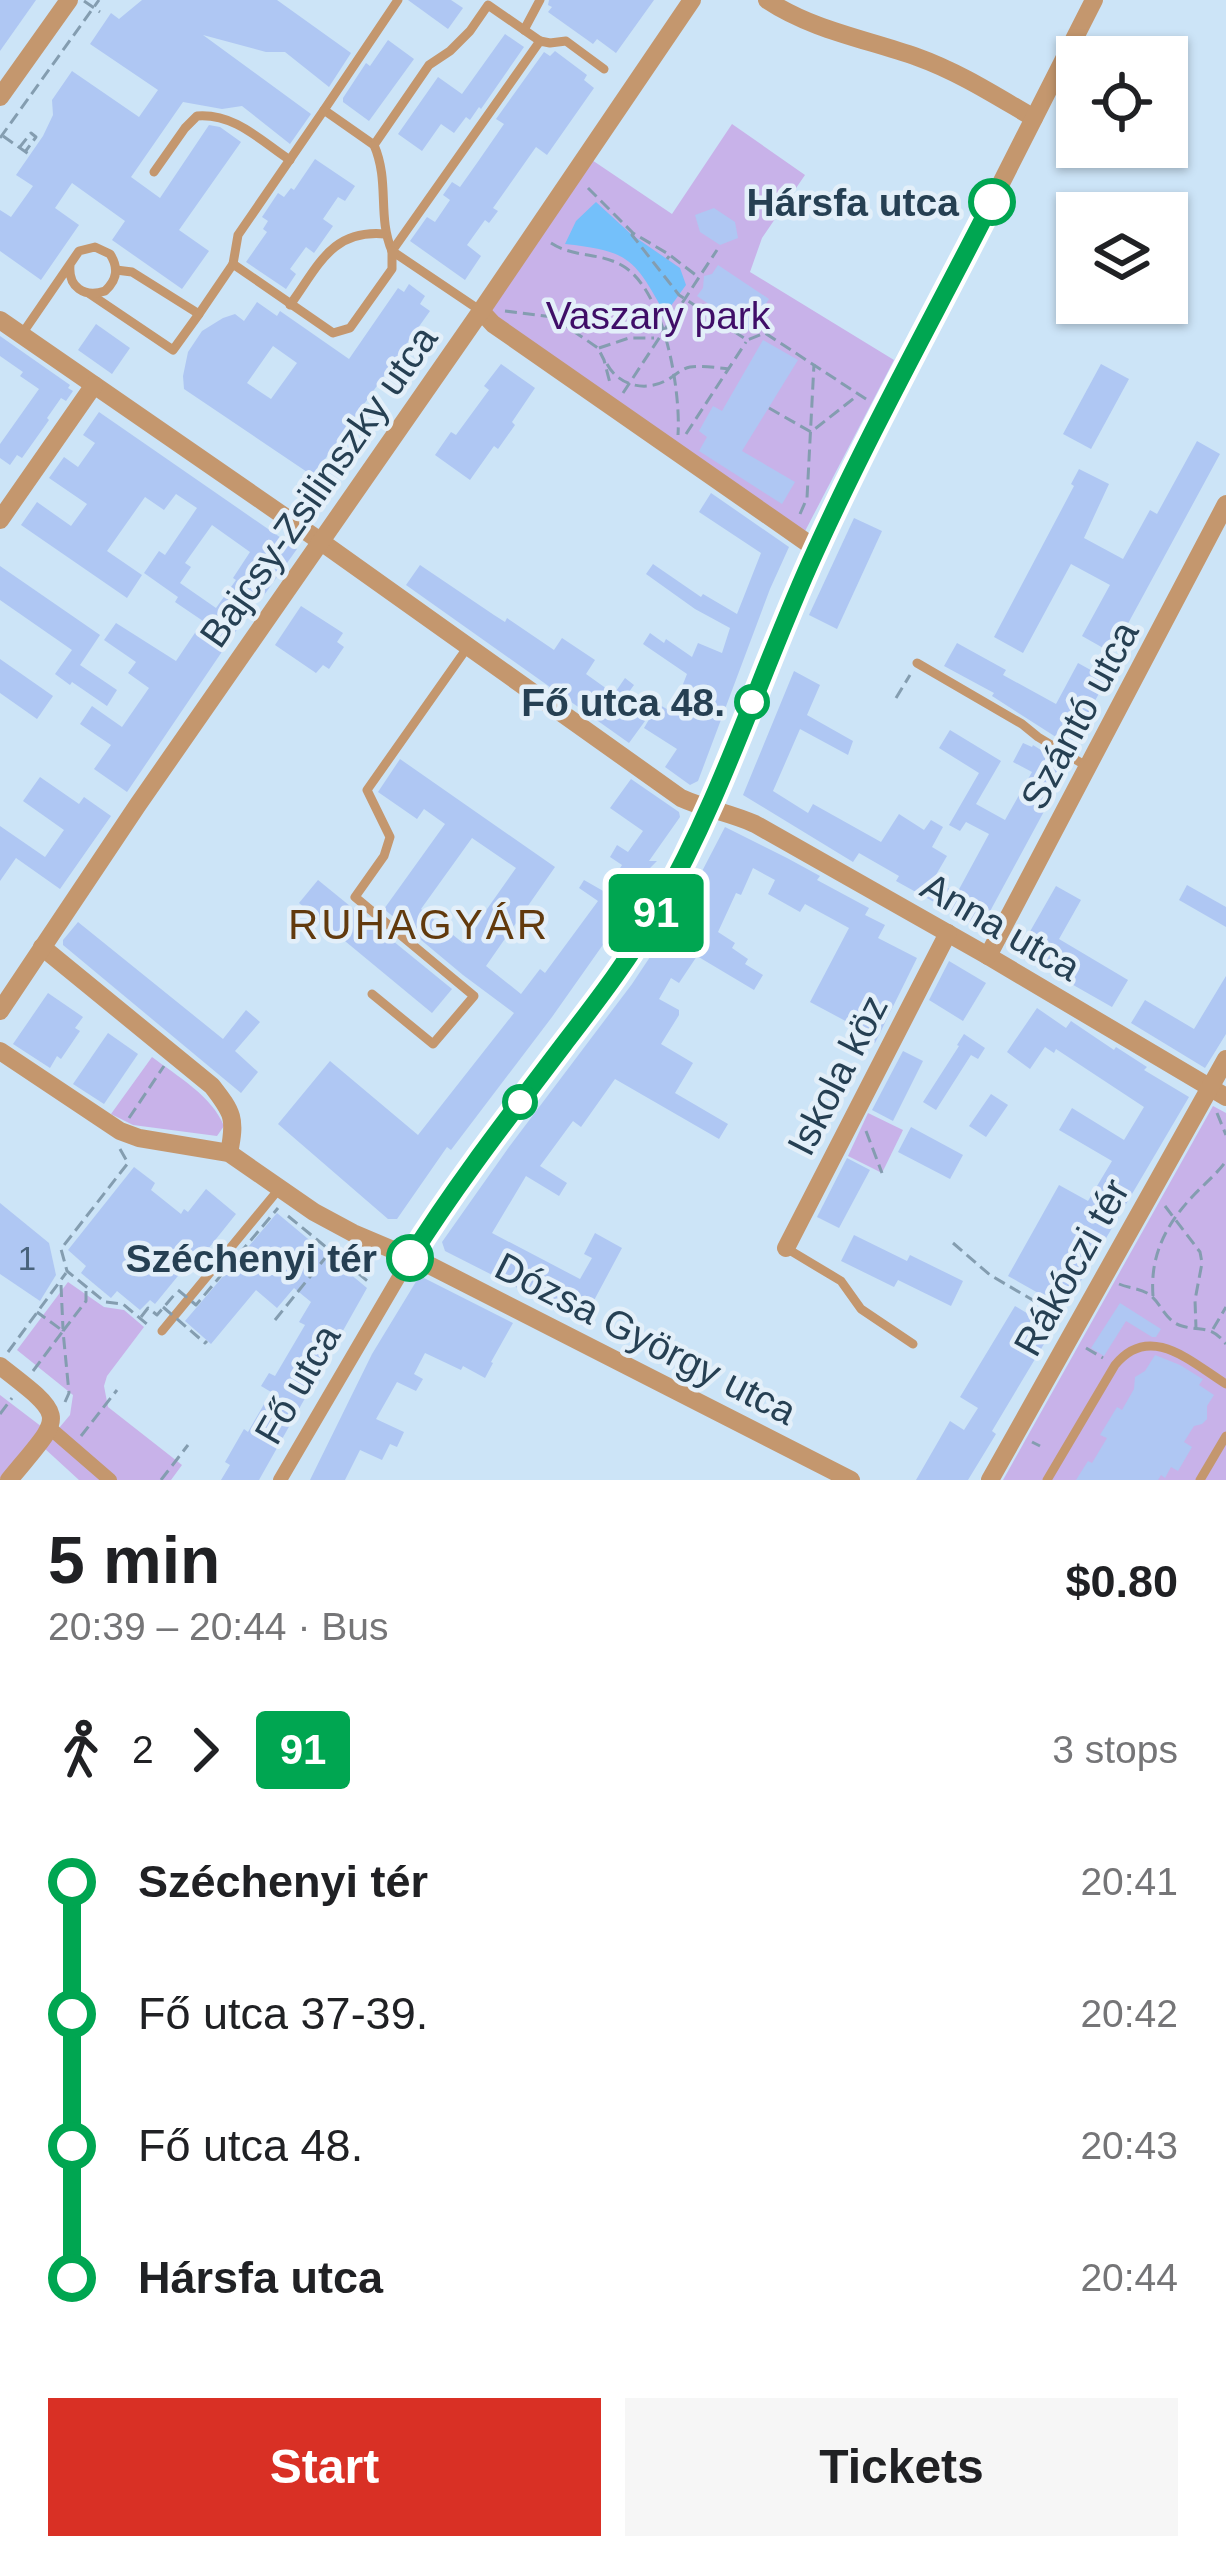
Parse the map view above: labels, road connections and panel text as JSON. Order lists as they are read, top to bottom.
{
  "streets": {
    "street": [
      "Bajcsy-Zsilinszky utca",
      "Szántó utca",
      "Anna utca",
      "Iskola köz",
      "Rákóczi tér",
      "Dózsa György utca",
      "Fő utca"
    ]
  },
  "crossings": [
    ["Bajcsy-Zsilinszky utca", "Anna utca"],
    ["Szántó utca", "Anna utca"],
    ["Anna utca", "Iskola köz"],
    ["Anna utca", "Rákóczi tér"],
    ["Anna utca", "Fő utca"],
    ["Dózsa György utca", "Fő utca"]
  ],
  "districts": ["RUHAGYÁR"],
  "parks": ["Vaszary park"],
  "places": ["Hársfa utca", "Fő utca 48.", "Széchenyi tér"],
  "lines": ["bus line 91"],
  "house_numbers": ["1"],
  "page": {
    "on_map": "91",
    "heading": ["5 min", "20:39 – 20:44 · Bus", "$0.80"],
    "legs": ["2", "91", "3 stops"],
    "list": [
      {
        "name": "Széchenyi tér",
        "value": "20:41"
      },
      {
        "name": "Fő utca 37-39.",
        "value": "20:42"
      },
      {
        "name": "Fő utca 48.",
        "value": "20:43"
      },
      {
        "name": "Hársfa utca",
        "value": "20:44"
      }
    ],
    "buttons": ["Start", "Tickets"]
  }
}
